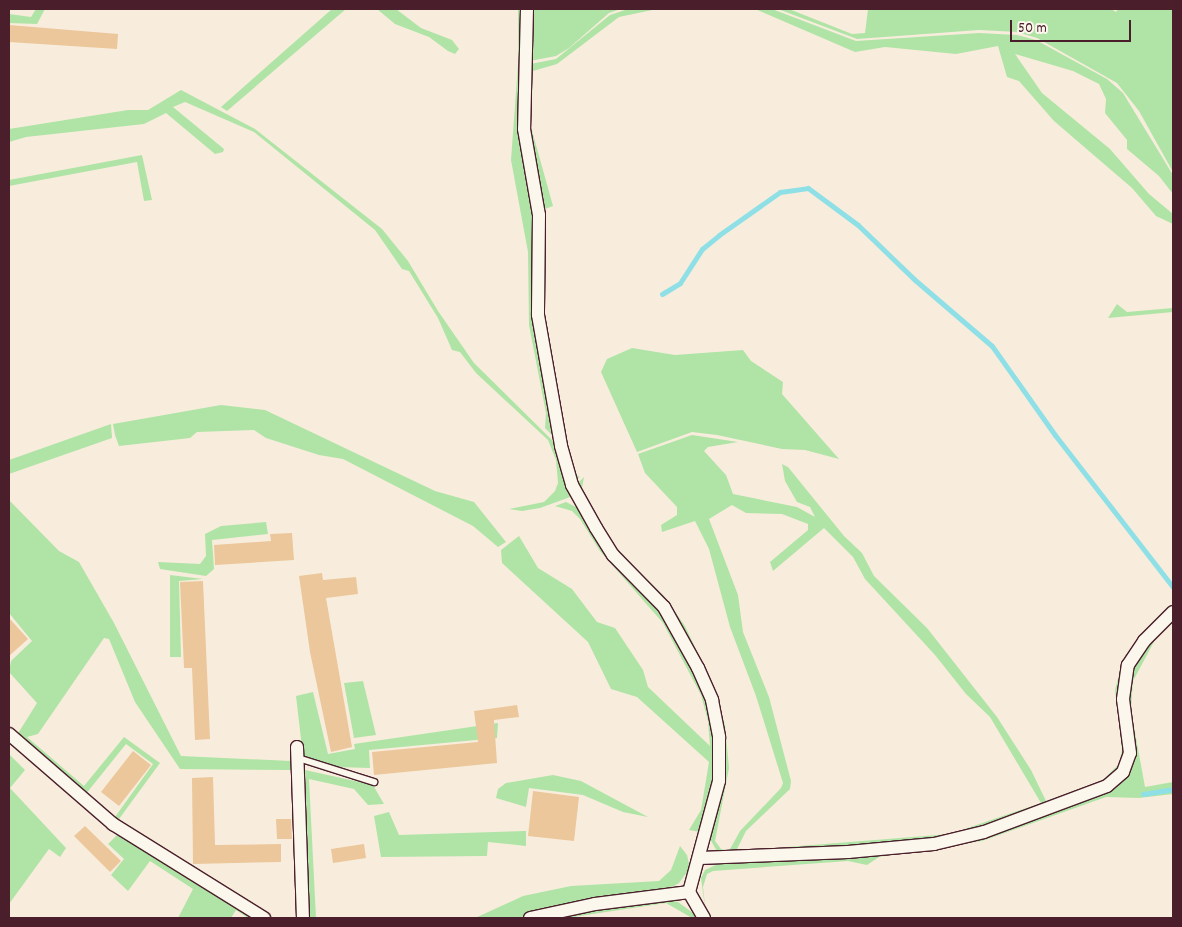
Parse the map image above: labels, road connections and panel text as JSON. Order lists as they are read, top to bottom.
{
  "scale_bar": "50 m"
}
